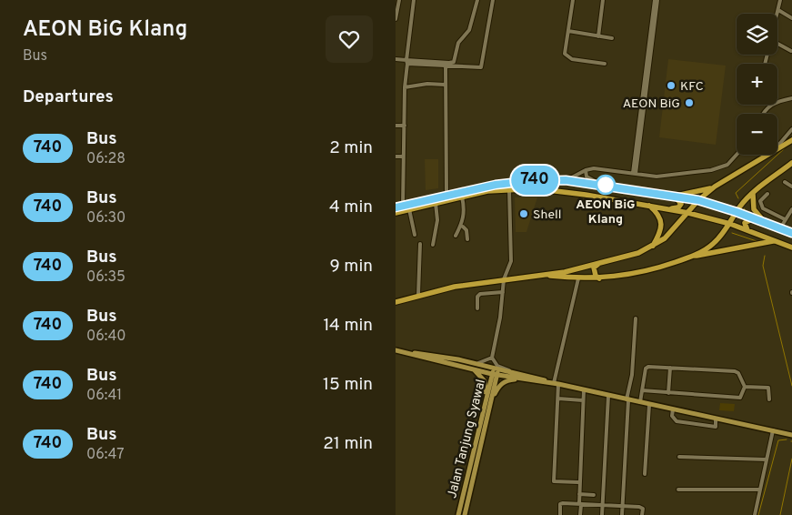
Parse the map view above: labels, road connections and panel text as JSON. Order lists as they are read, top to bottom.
{
  "streets": {
    "main road": ["Jalan Tanjung Syawal"]
  },
  "places": [
    "KFC",
    "AEON BiG",
    "AEON BiG Klang",
    "Shell"
  ],
  "lines": ["bus line 740"],
  "page": {
    "heading": [
      ["AEON BiG Klang", "Bus"],
      "Departures"
    ],
    "on_map": "740",
    "map_buttons": ["+", "−"],
    "list": [
      {
        "mark": "740",
        "name": "Bus",
        "note": "06:28",
        "value": "2 min"
      },
      {
        "mark": "740",
        "name": "Bus",
        "note": "06:30",
        "value": "4 min"
      },
      {
        "mark": "740",
        "name": "Bus",
        "note": "06:35",
        "value": "9 min"
      },
      {
        "mark": "740",
        "name": "Bus",
        "note": "06:40",
        "value": "14 min"
      },
      {
        "mark": "740",
        "name": "Bus",
        "note": "06:41",
        "value": "15 min"
      },
      {
        "mark": "740",
        "name": "Bus",
        "note": "06:47",
        "value": "21 min"
      }
    ]
  }
}
